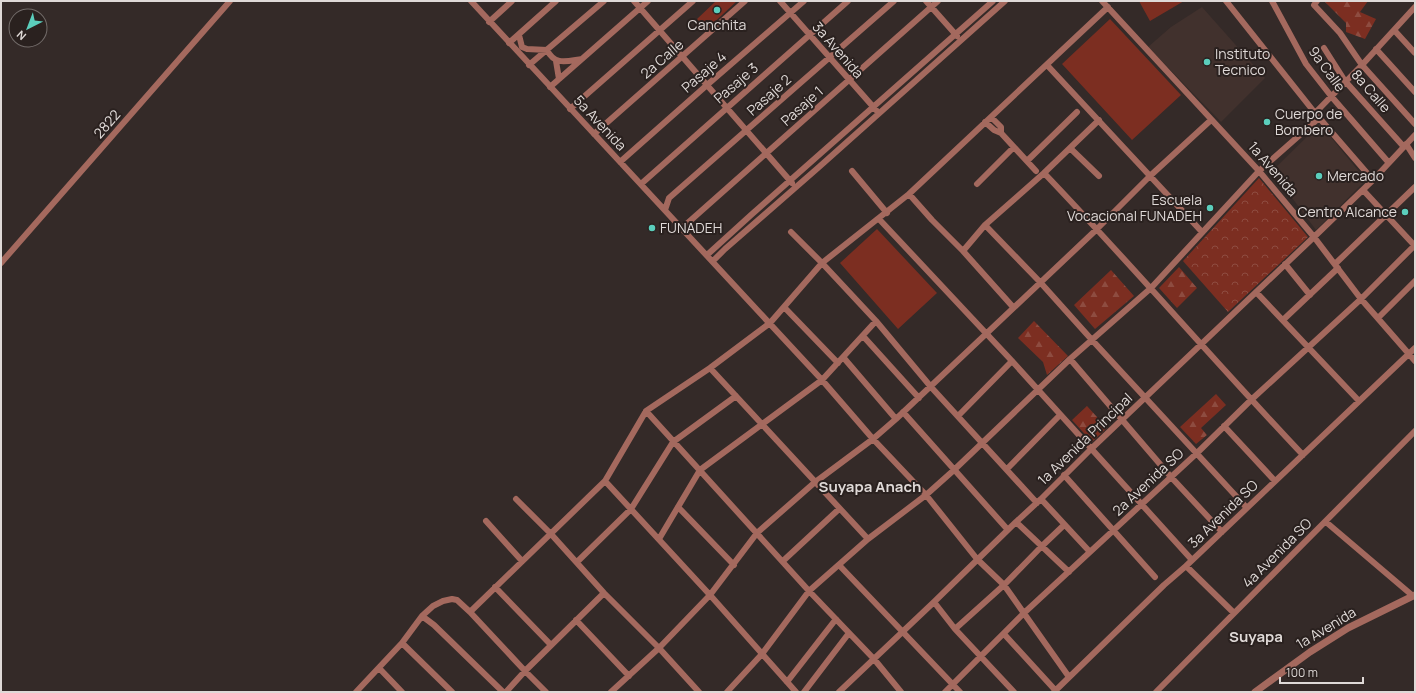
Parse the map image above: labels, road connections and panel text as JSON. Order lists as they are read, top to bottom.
{
  "streets": {
    "street": [
      "3a Avenida",
      "2a Calle",
      "9a Calle",
      "Pasaje 4",
      "Pasaje 3",
      "8a Calle",
      "Pasaje 2",
      "Pasaje 1",
      "5a Avenida",
      "2822",
      "1a Avenida",
      "1a Avenida Principal",
      "2a Avenida SO",
      "3a Avenida SO",
      "4a Avenida SO"
    ]
  },
  "crossings": [
    ["3a Avenida", "Pasaje 4"],
    ["3a Avenida", "Pasaje 3"],
    ["3a Avenida", "Pasaje 2"],
    ["3a Avenida", "Pasaje 1"],
    ["2a Calle", "5a Avenida"],
    ["Pasaje 4", "5a Avenida"],
    ["Pasaje 3", "5a Avenida"],
    ["Pasaje 2", "5a Avenida"],
    ["Pasaje 1", "5a Avenida"],
    ["5a Avenida", "1a Avenida Principal"],
    ["5a Avenida", "2a Avenida SO"],
    ["5a Avenida", "3a Avenida SO"],
    ["1a Avenida", "1a Avenida Principal"],
    ["1a Avenida", "2a Avenida SO"],
    ["1a Avenida", "3a Avenida SO"]
  ],
  "districts": ["Suyapa Anach", "Suyapa"],
  "places": [
    "Canchita",
    "Instituto Tecnico",
    "Cuerpo de Bombero",
    "Mercado",
    "Escuela Vocacional FUNADEH",
    "Centro Alcance",
    "FUNADEH"
  ],
  "scale_bar": "100 m",
  "north": "bottom left"
}
